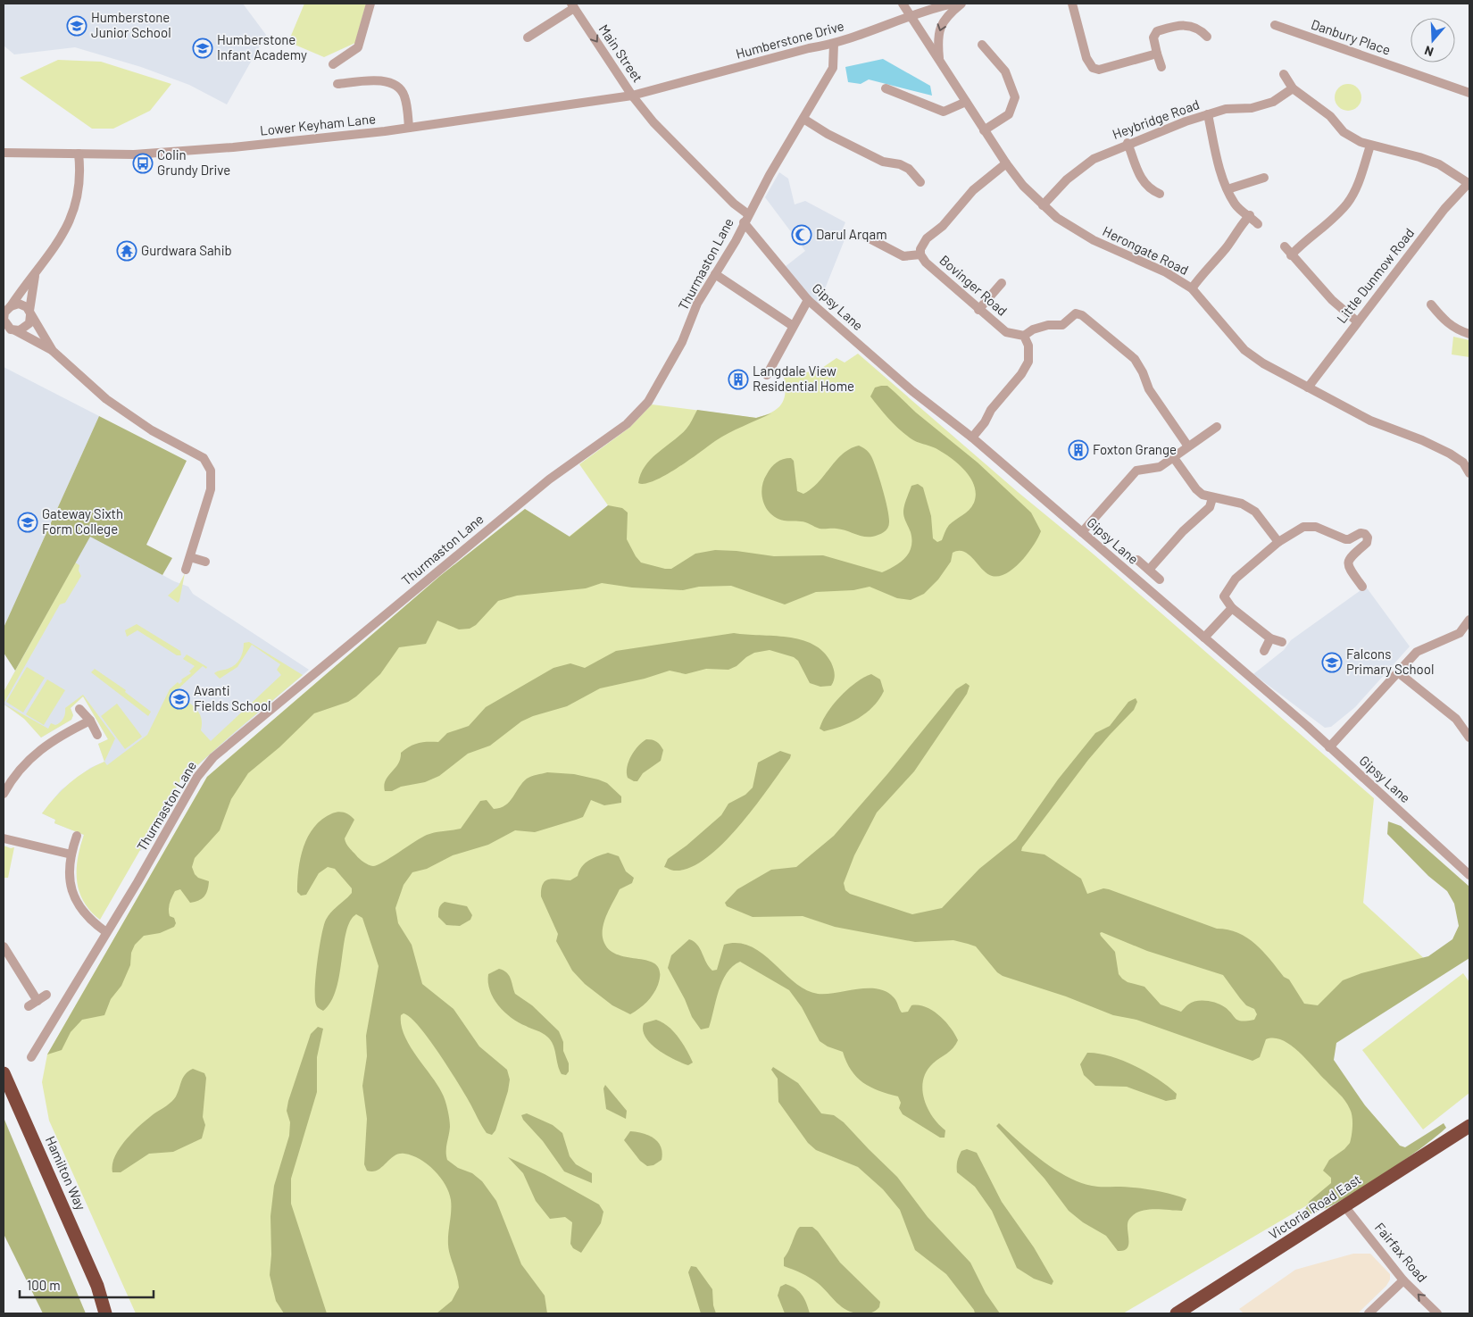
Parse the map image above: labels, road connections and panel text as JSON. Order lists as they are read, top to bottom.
{
  "streets": {
    "highway": ["Hamilton Way", "Victoria Road East"],
    "street": [
      "Danbury Place",
      "Humberstone Drive",
      "Main Street",
      "Heybridge Road",
      "Lower Keyham Lane",
      "Herongate Road",
      "Thurmaston Lane",
      "Little Dunmow Road",
      "Bovinger Road",
      "Gipsy Lane",
      "Fairfax Road"
    ]
  },
  "crossings": [
    ["Humberstone Drive", "Main Street"],
    ["Humberstone Drive", "Lower Keyham Lane"],
    ["Humberstone Drive", "Herongate Road"],
    ["Humberstone Drive", "Thurmaston Lane"],
    ["Humberstone Drive", "Gipsy Lane"],
    ["Main Street", "Lower Keyham Lane"],
    ["Main Street", "Gipsy Lane"],
    ["Heybridge Road", "Herongate Road"],
    ["Lower Keyham Lane", "Gipsy Lane"],
    ["Herongate Road", "Little Dunmow Road"],
    ["Herongate Road", "Bovinger Road"],
    ["Thurmaston Lane", "Gipsy Lane"],
    ["Victoria Road East", "Fairfax Road"]
  ],
  "one_way": ["Main Street"],
  "places": {
    "school or university": [
      "Humberstone Junior School",
      "Humberstone Infant Academy",
      "Gateway Sixth Form College",
      "Falcons Primary School",
      "Avanti Fields School"
    ],
    "bus stop": ["Colin Grundy Drive"],
    "mosque": ["Darul Arqam"],
    "temple": ["Gurdwara Sahib"],
    "building": ["Langdale View Residential Home", "Foxton Grange"]
  },
  "scale_bar": "100 m",
  "north": "bottom"
}
